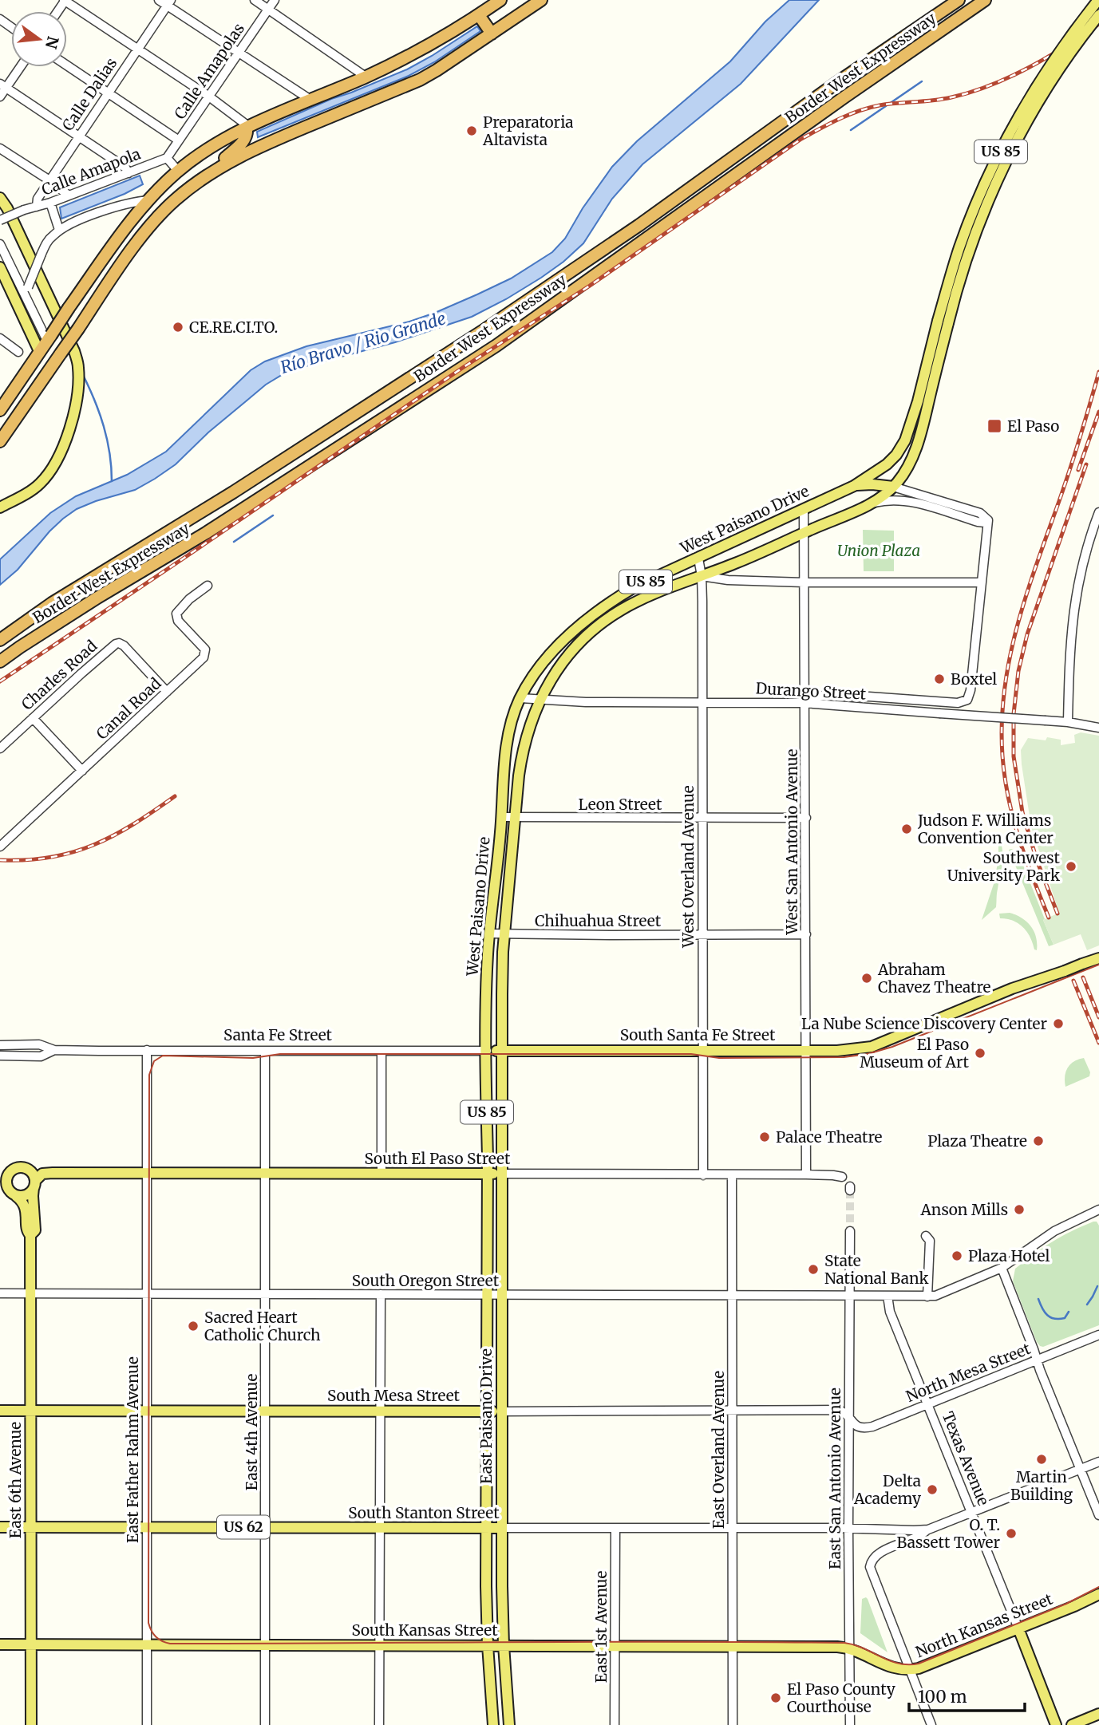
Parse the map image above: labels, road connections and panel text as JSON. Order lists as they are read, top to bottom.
{
  "streets": {
    "highway": ["Border West Expressway"],
    "main road": [
      "US 85",
      "West Paisano Drive",
      "Santa Fe Street",
      "South Santa Fe Street",
      "South El Paso Street",
      "South Mesa Street",
      "East Paisano Drive",
      "Texas Avenue",
      "East 6th Avenue",
      "South Stanton Street",
      "US 62",
      "North Kansas Street",
      "South Kansas Street"
    ],
    "street": [
      "Calle Amapolas",
      "Calle Dalias",
      "Calle Amapola",
      "Charles Road",
      "Durango Street",
      "Canal Road",
      "Leon Street",
      "West San Antonio Avenue",
      "West Overland Avenue",
      "Chihuahua Street",
      "South Oregon Street",
      "North Mesa Street",
      "East 4th Avenue",
      "East Father Rahm Avenue",
      "East Overland Avenue",
      "East San Antonio Avenue",
      "East 1st Avenue"
    ]
  },
  "crossings": [
    ["Calle Amapolas", "Calle Amapola"],
    ["Calle Dalias", "Calle Amapola"],
    ["West Paisano Drive", "Durango Street"],
    ["West Paisano Drive", "Leon Street"],
    ["West Paisano Drive", "West San Antonio Avenue"],
    ["West Paisano Drive", "West Overland Avenue"],
    ["West Paisano Drive", "Chihuahua Street"],
    ["West Paisano Drive", "Santa Fe Street"],
    ["West Paisano Drive", "South Santa Fe Street"],
    ["West Paisano Drive", "South El Paso Street"],
    ["West Paisano Drive", "East Paisano Drive"],
    ["Charles Road", "Canal Road"],
    ["Durango Street", "West San Antonio Avenue"],
    ["Durango Street", "West Overland Avenue"],
    ["Leon Street", "West San Antonio Avenue"],
    ["Leon Street", "West Overland Avenue"],
    ["West San Antonio Avenue", "Chihuahua Street"],
    ["West San Antonio Avenue", "South Santa Fe Street"],
    ["West San Antonio Avenue", "South El Paso Street"],
    ["West Overland Avenue", "Chihuahua Street"],
    ["West Overland Avenue", "South Santa Fe Street"],
    ["West Overland Avenue", "South El Paso Street"],
    ["Santa Fe Street", "South Santa Fe Street"],
    ["Santa Fe Street", "East 4th Avenue"],
    ["Santa Fe Street", "East Father Rahm Avenue"],
    ["South El Paso Street", "East Paisano Drive"],
    ["South El Paso Street", "East 4th Avenue"],
    ["South El Paso Street", "East Father Rahm Avenue"],
    ["South El Paso Street", "East Overland Avenue"],
    ["South El Paso Street", "East 6th Avenue"],
    ["South Oregon Street", "East Paisano Drive"],
    ["South Oregon Street", "East 4th Avenue"],
    ["South Oregon Street", "East Father Rahm Avenue"],
    ["South Oregon Street", "East Overland Avenue"],
    ["South Oregon Street", "Texas Avenue"],
    ["South Oregon Street", "East San Antonio Avenue"],
    ["South Oregon Street", "East 6th Avenue"],
    ["North Mesa Street", "South Mesa Street"],
    ["North Mesa Street", "Texas Avenue"],
    ["North Mesa Street", "East San Antonio Avenue"],
    ["South Mesa Street", "East Paisano Drive"],
    ["South Mesa Street", "East 4th Avenue"],
    ["South Mesa Street", "East Father Rahm Avenue"],
    ["South Mesa Street", "East Overland Avenue"],
    ["South Mesa Street", "East San Antonio Avenue"],
    ["South Mesa Street", "East 6th Avenue"],
    ["East Paisano Drive", "South Stanton Street"],
    ["East Paisano Drive", "South Kansas Street"],
    ["East 4th Avenue", "South Stanton Street"],
    ["East 4th Avenue", "South Kansas Street"],
    ["East Father Rahm Avenue", "South Stanton Street"],
    ["East Father Rahm Avenue", "South Kansas Street"],
    ["East Overland Avenue", "South Stanton Street"],
    ["East Overland Avenue", "South Kansas Street"],
    ["Texas Avenue", "North Kansas Street"],
    ["East San Antonio Avenue", "South Stanton Street"],
    ["East San Antonio Avenue", "North Kansas Street"],
    ["East San Antonio Avenue", "South Kansas Street"],
    ["East 6th Avenue", "South Stanton Street"],
    ["East 6th Avenue", "South Kansas Street"],
    ["South Stanton Street", "East 1st Avenue"],
    ["North Kansas Street", "South Kansas Street"],
    ["East 1st Avenue", "South Kansas Street"]
  ],
  "water": ["Río Bravo / Rio Grande"],
  "parks": ["Union Plaza"],
  "places": {
    "other": [
      "Preparatoria Altavista",
      "CE.RE.CI.TO.",
      "Boxtel",
      "Judson F. Williams Convention Center",
      "Southwest University Park",
      "Abraham Chavez Theatre",
      "La Nube Science Discovery Center",
      "El Paso Museum of Art",
      "Palace Theatre",
      "Plaza Theatre",
      "Anson Mills",
      "Plaza Hotel",
      "State National Bank",
      "Sacred Heart Catholic Church",
      "Martin Building",
      "Delta Academy",
      "O. T. Bassett Tower",
      "El Paso County Courthouse"
    ],
    "transit": ["El Paso"]
  },
  "scale_bar": "100 m",
  "north": "right"
}
